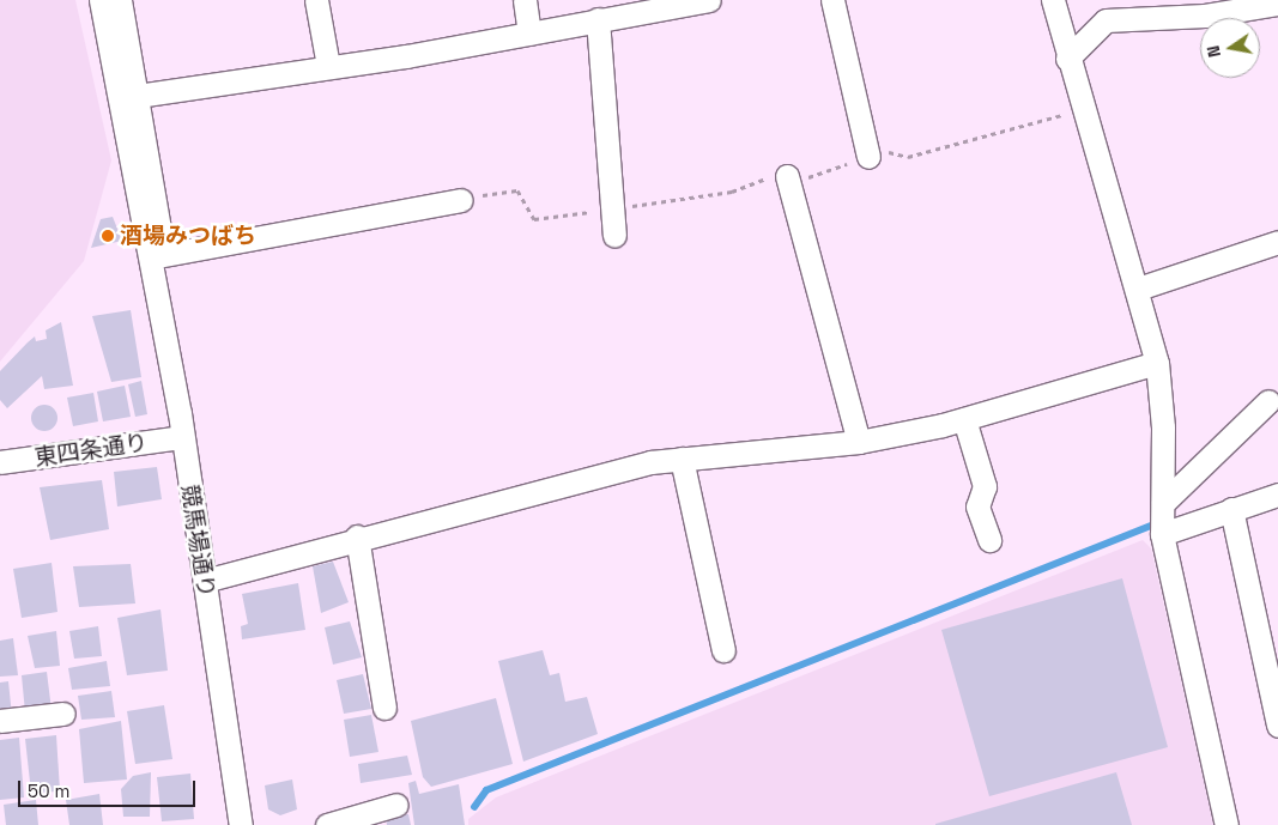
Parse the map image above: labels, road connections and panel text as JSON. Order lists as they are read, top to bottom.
{
  "streets": {
    "street": ["東四条通り", "競馬場通り"]
  },
  "crossings": [
    ["東四条通り", "競馬場通り"]
  ],
  "places": ["酒場みつばち"],
  "scale_bar": "50 m",
  "north": "left"
}
